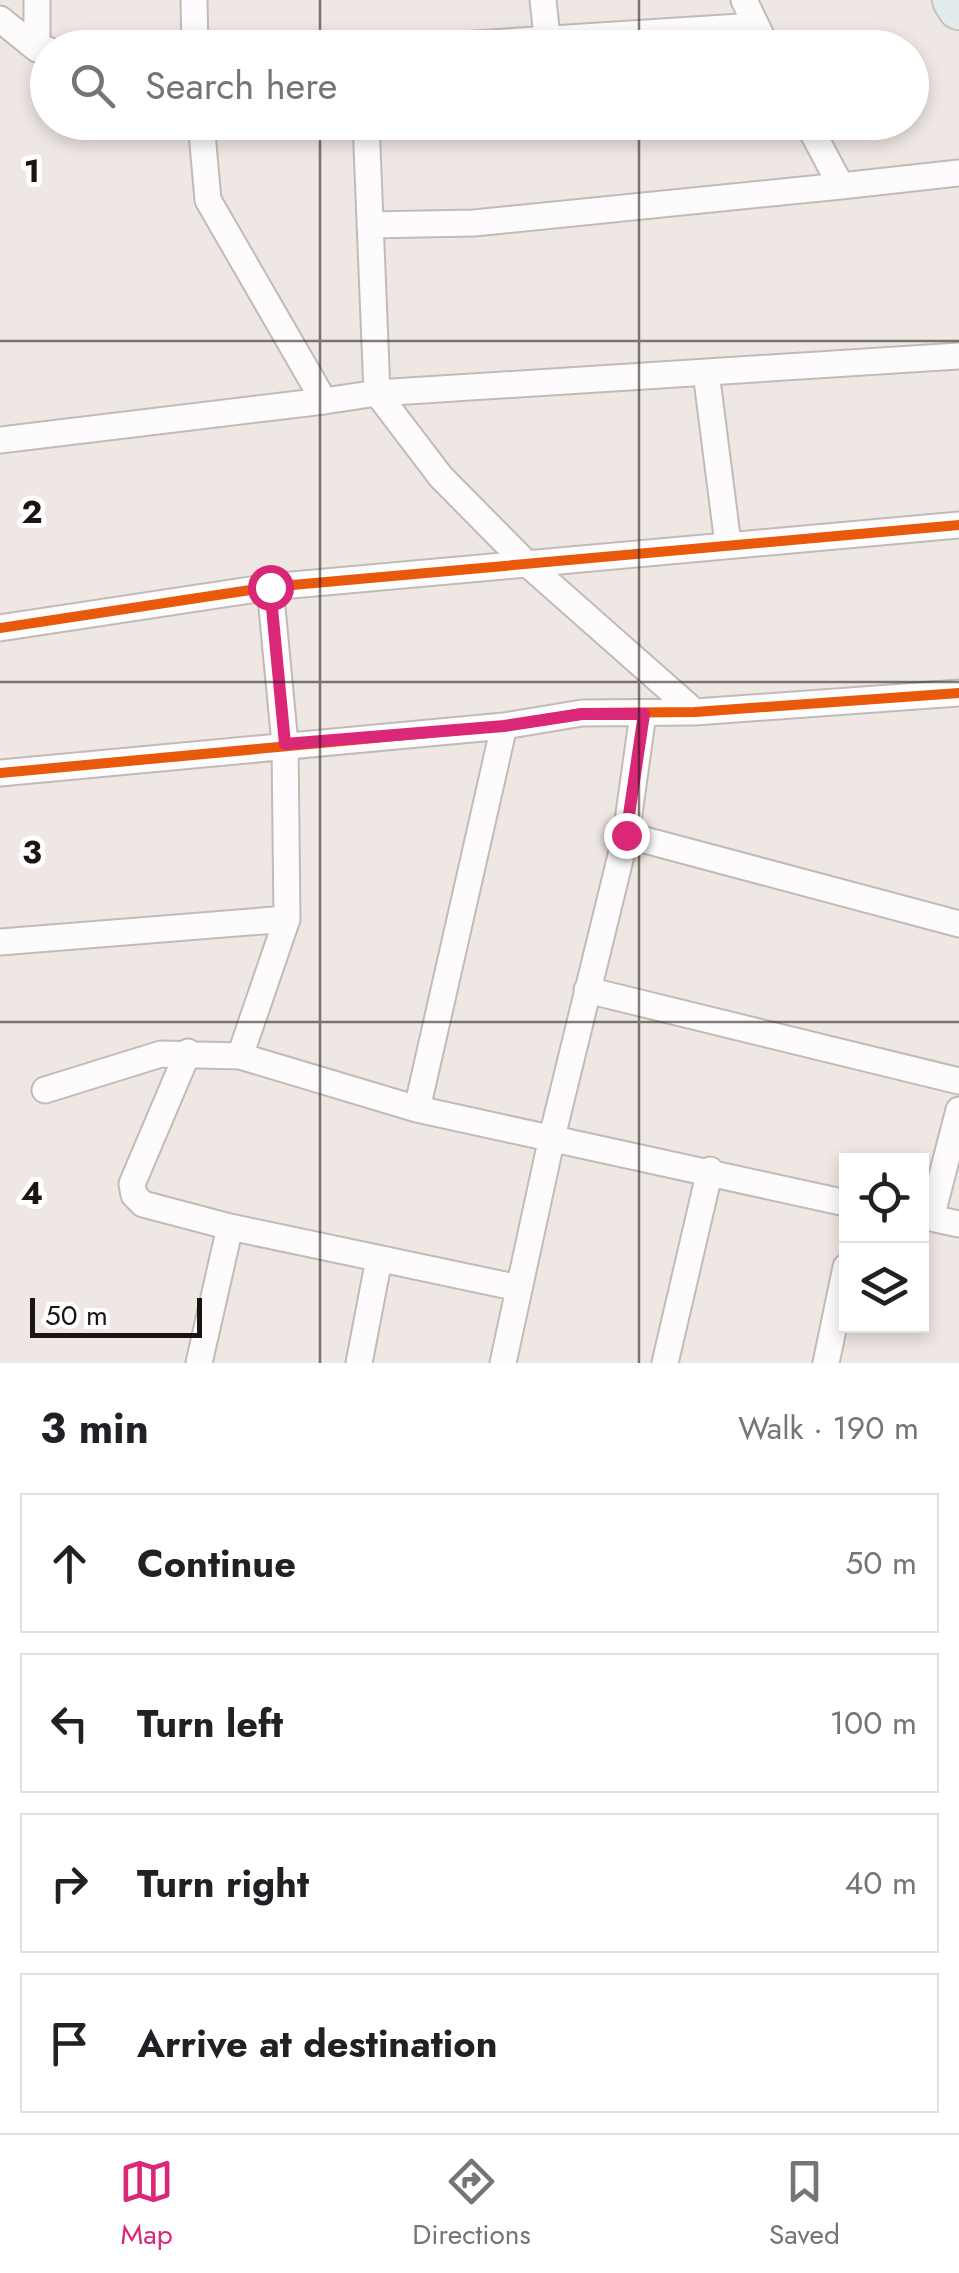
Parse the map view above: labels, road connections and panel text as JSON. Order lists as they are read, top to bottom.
{
  "scale_bar": "50 m",
  "page": {
    "search": "Search here",
    "scale": "50 m",
    "heading": ["3 min", "Walk · 190 m"],
    "list": [
      ["Continue", "50 m"],
      ["Turn left", "100 m"],
      ["Turn right", "40 m"],
      "Arrive at destination"
    ],
    "nav": ["Map", "Directions", "Saved"]
  },
  "grid": {
    "rows": [
      "1",
      "2",
      "3",
      "4"
    ]
  }
}
